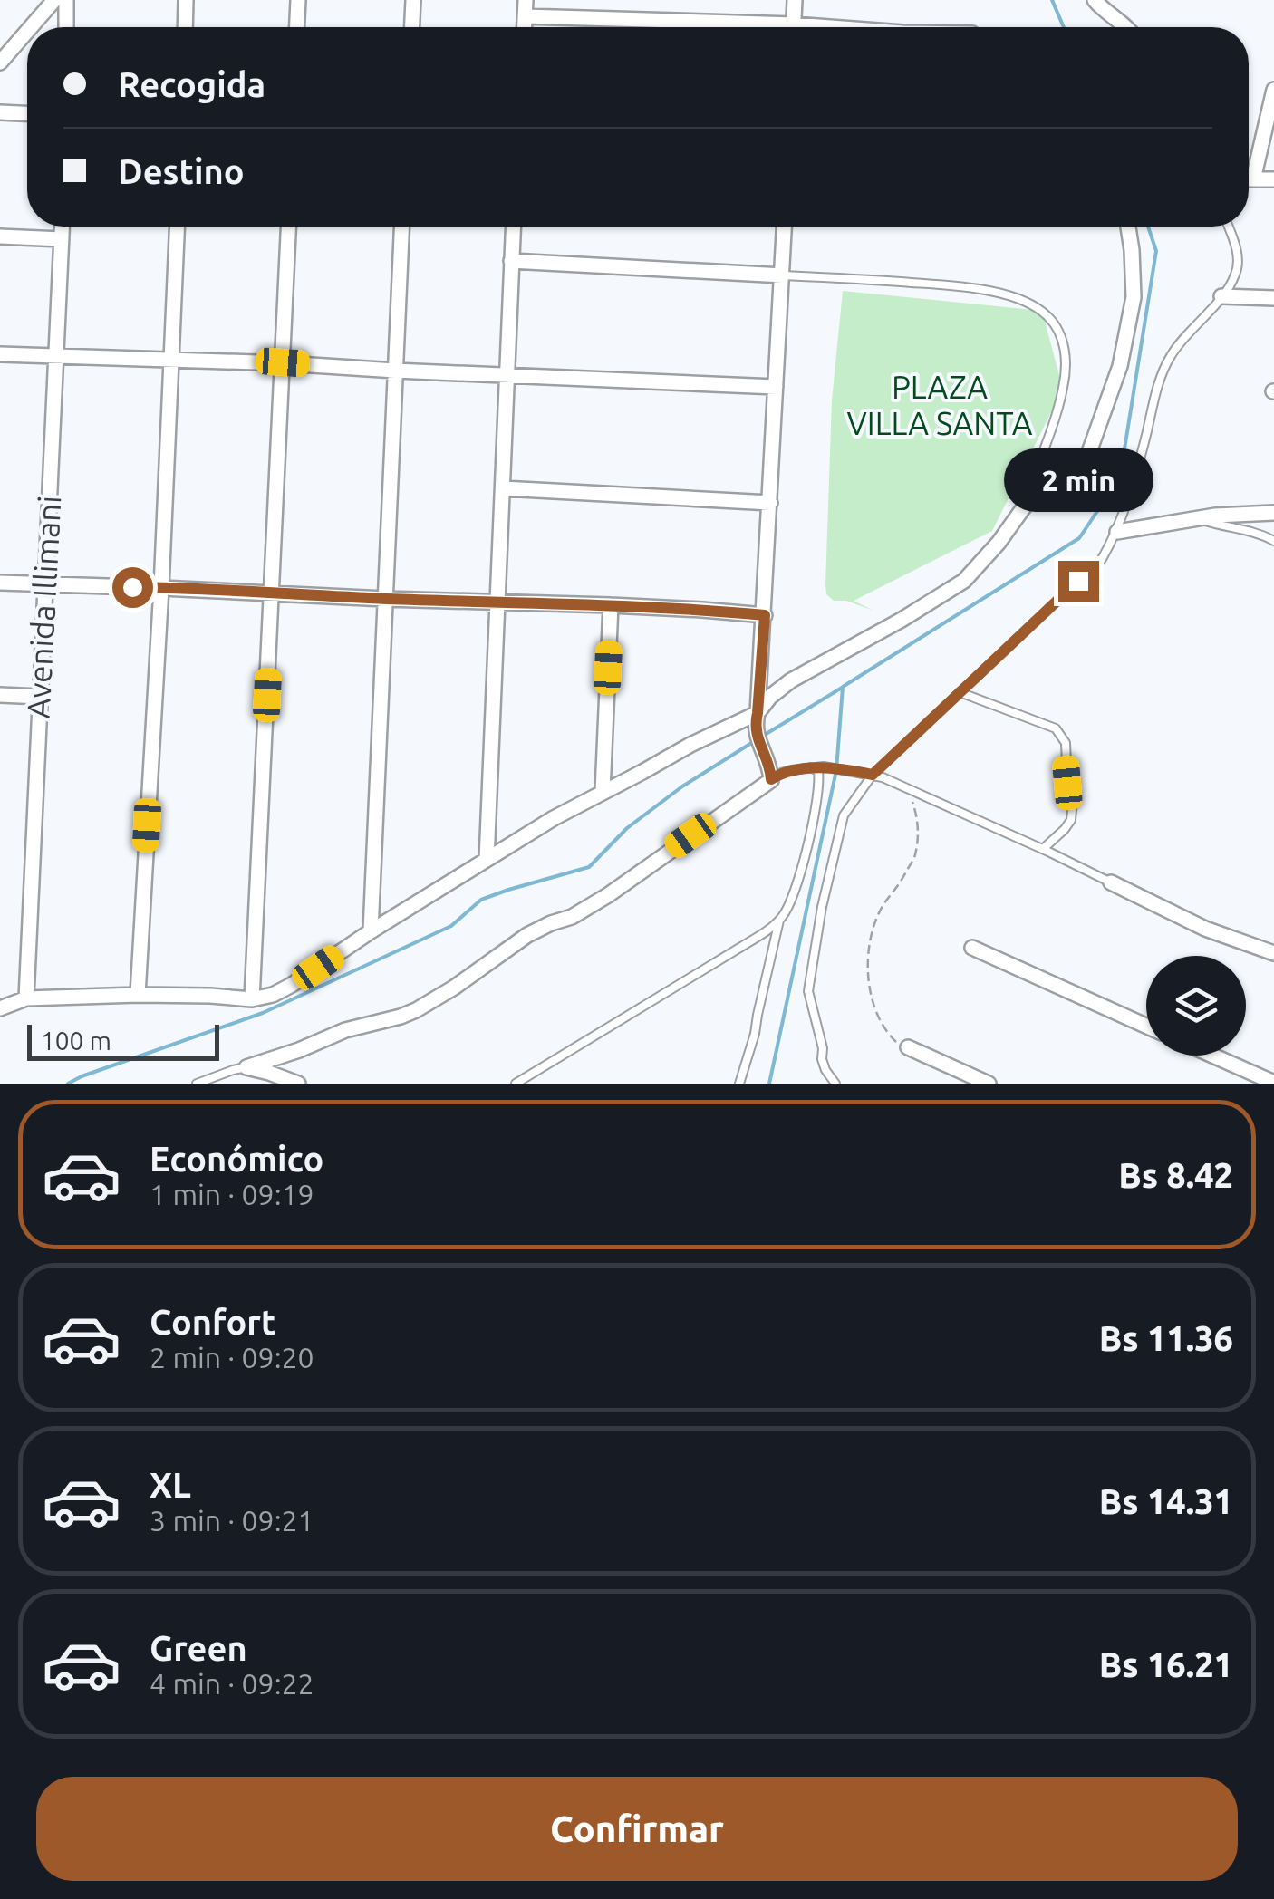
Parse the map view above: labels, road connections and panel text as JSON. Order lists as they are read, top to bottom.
{
  "streets": {
    "street": ["Avenida Illimani"]
  },
  "parks": ["PLAZA VILLA SANTA"],
  "scale_bar": "100 m",
  "page": {
    "banner": ["Recogida", "Destino"],
    "bubble": "2 min",
    "scale": "100 m",
    "list": [
      {
        "name": "Económico",
        "note": "1 min · 09:19",
        "value": "Bs 8.42"
      },
      {
        "name": "Confort",
        "note": "2 min · 09:20",
        "value": "Bs 11.36"
      },
      {
        "name": "XL",
        "note": "3 min · 09:21",
        "value": "Bs 14.31"
      },
      {
        "name": "Green",
        "note": "4 min · 09:22",
        "value": "Bs 16.21"
      }
    ],
    "buttons": "Confirmar"
  }
}
